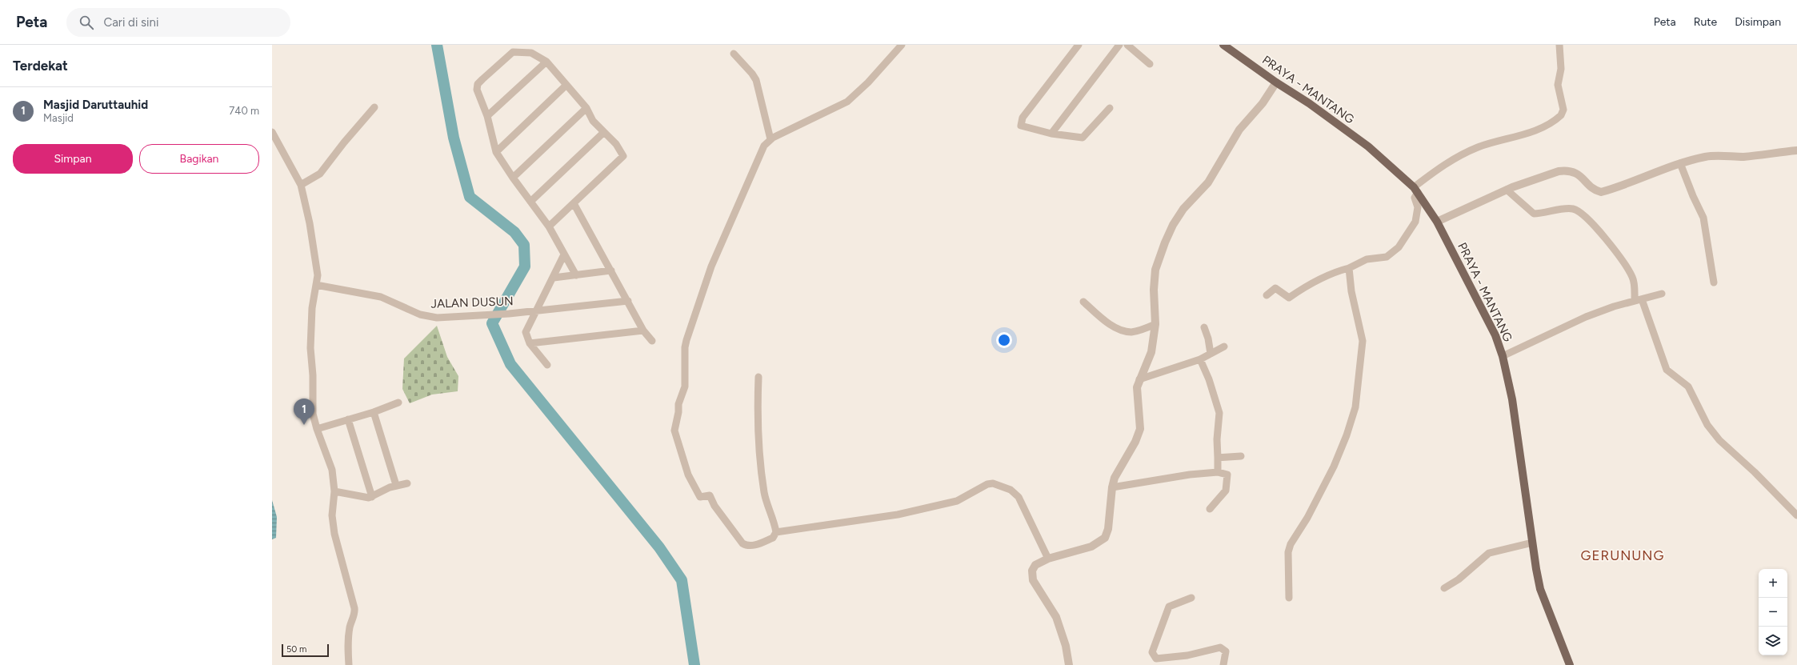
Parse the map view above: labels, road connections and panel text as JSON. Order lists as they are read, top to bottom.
{
  "streets": {
    "main road": ["PRAYA - MANTANG"],
    "street": ["JALAN DUSUN"]
  },
  "districts": ["GERUNUNG"],
  "scale_bar": "50 m",
  "page": {
    "header": "Peta",
    "search": "Cari di sini",
    "nav": ["Peta", "Rute", "Disimpan"],
    "heading": "Terdekat",
    "list": [
      {
        "mark": "1",
        "name": "Masjid Daruttauhid",
        "note": "Masjid",
        "value": "740 m"
      }
    ],
    "buttons": ["Simpan", "Bagikan"],
    "pins": "1",
    "map_buttons": ["+", "−"],
    "scale": "50 m"
  }
}
